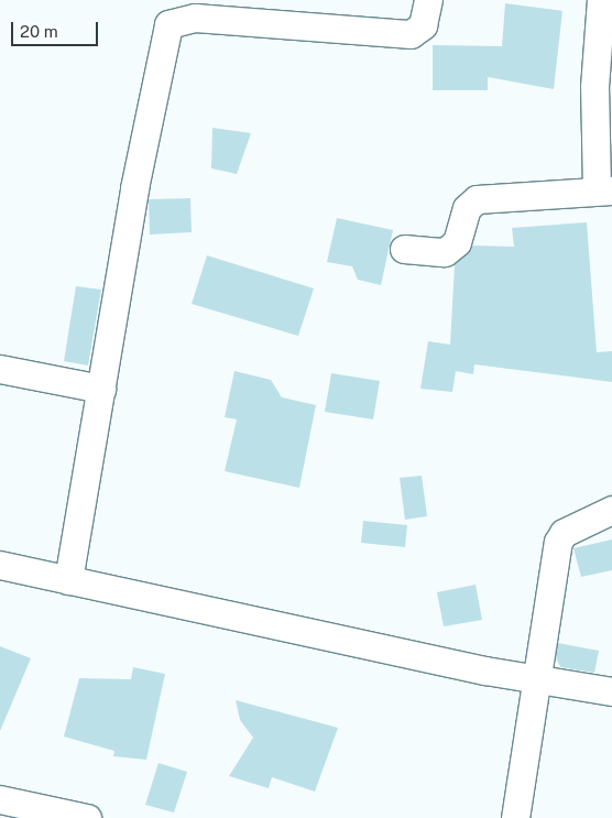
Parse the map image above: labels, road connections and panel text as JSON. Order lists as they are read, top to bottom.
{
  "scale_bar": "20 m"
}
